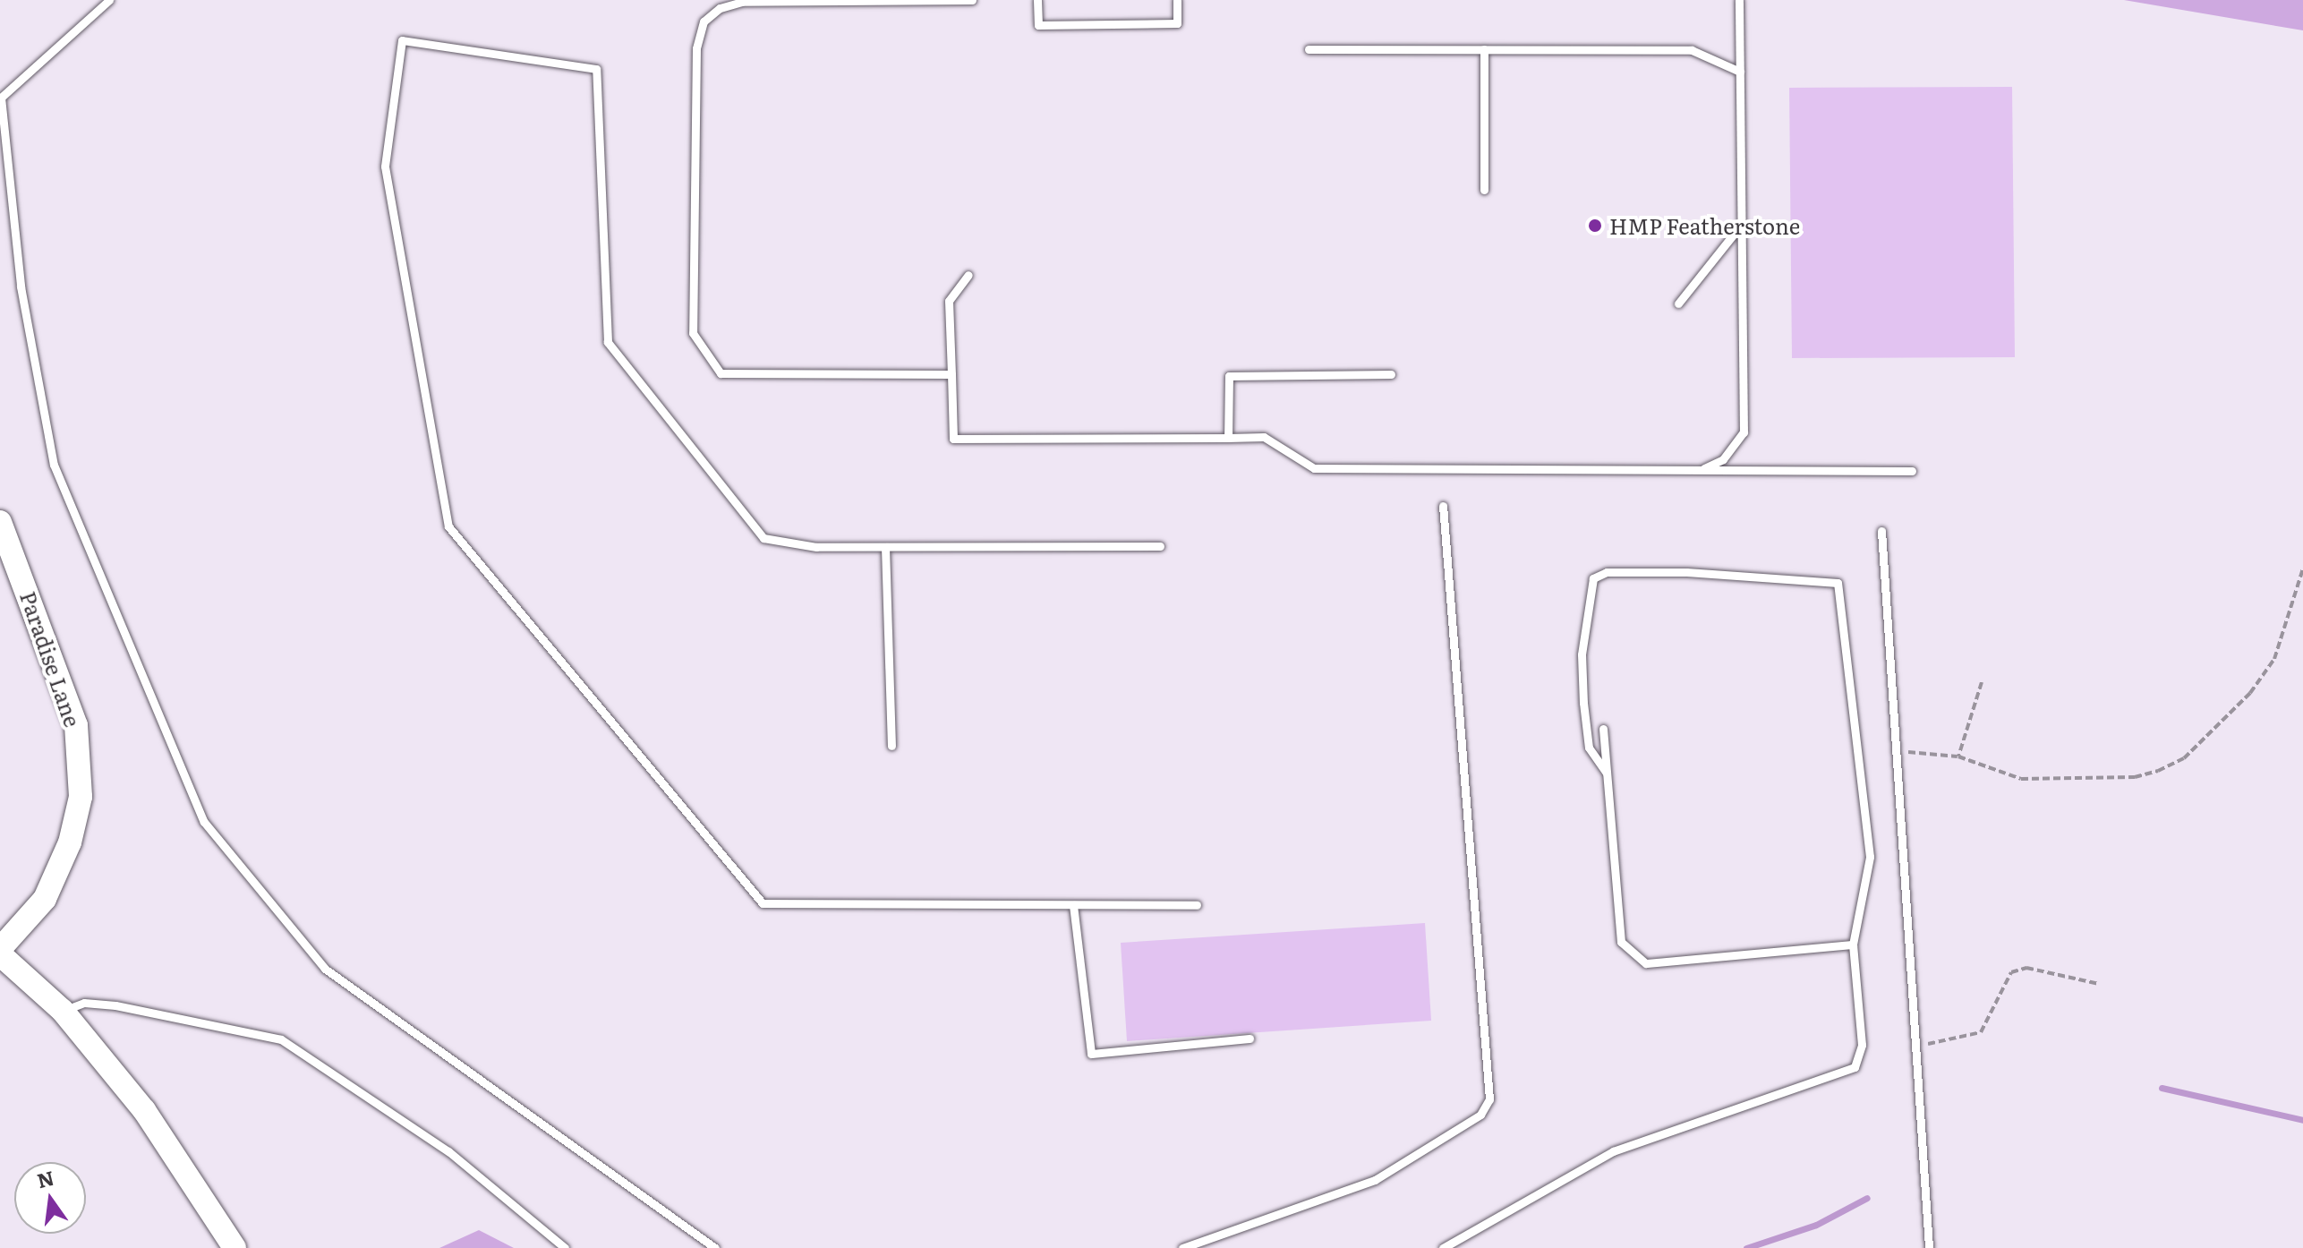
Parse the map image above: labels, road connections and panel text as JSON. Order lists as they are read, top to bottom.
{
  "streets": {
    "street": ["Paradise Lane"]
  },
  "places": ["HMP Featherstone"],
  "north": "top"
}
